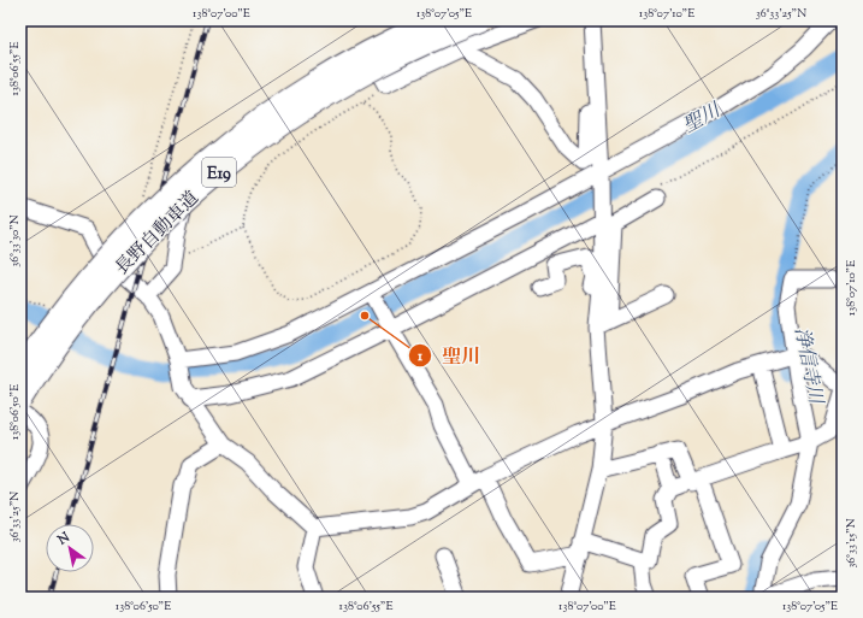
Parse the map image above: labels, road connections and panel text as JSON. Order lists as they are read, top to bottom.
{
  "streets": {
    "highway": ["E19", "長野自動車道"]
  },
  "water": ["聖川", "浄信寺川"],
  "places": ["聖川"],
  "north": "top left",
  "coordinates": [
    "138°07'00\"E",
    "138°07'05\"E",
    "138°07'10\"E",
    "36°33'25\"N",
    "138°06'55\"E",
    "36°33'30\"N",
    "138°06'50\"E",
    "36°33'15\"N"
  ]
}
